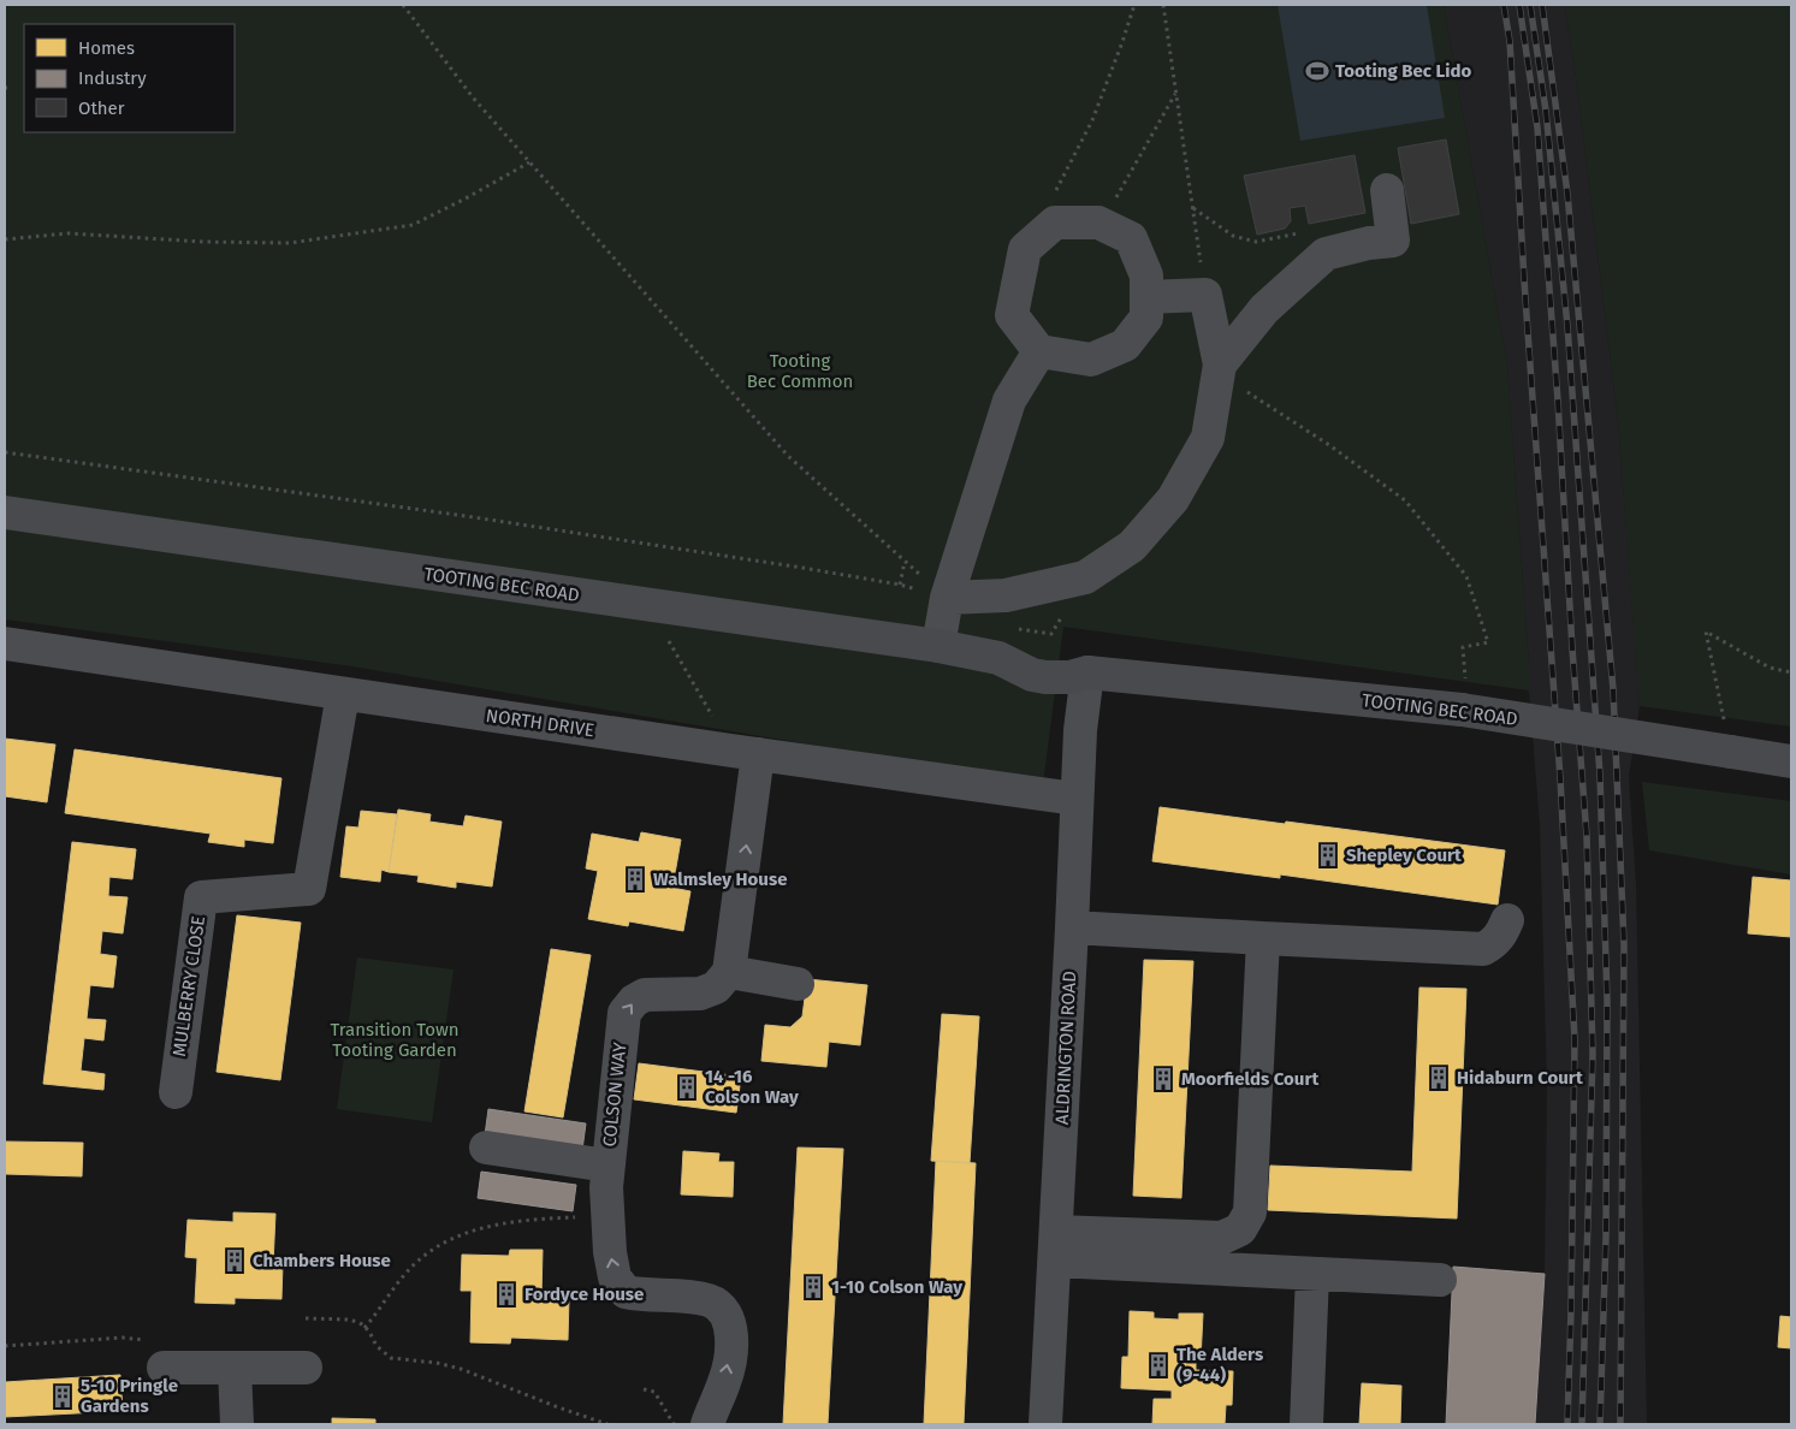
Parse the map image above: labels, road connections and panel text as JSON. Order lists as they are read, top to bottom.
{
  "streets": {
    "highway": ["TOOTING BEC ROAD"],
    "street": [
      "NORTH DRIVE",
      "MULBERRY CLOSE",
      "ALDRINGTON ROAD",
      "COLSON WAY"
    ]
  },
  "crossings": [
    ["TOOTING BEC ROAD", "ALDRINGTON ROAD"],
    ["NORTH DRIVE", "MULBERRY CLOSE"],
    ["NORTH DRIVE", "ALDRINGTON ROAD"]
  ],
  "parks": ["Tooting Bec Common", "Transition Town Tooting Garden"],
  "places": {
    "sports": ["Tooting Bec Lido"],
    "building": [
      "Shepley Court",
      "Walmsley House",
      "Hidaburn Court",
      "Moorfields Court",
      "14 -16 Colson Way",
      "Chambers House",
      "1-10 Colson Way",
      "Fordyce House",
      "The Alders (9-44)",
      "5-10 Pringle Gardens"
    ]
  },
  "legend": ["Homes", "Industry", "Other"]
}
